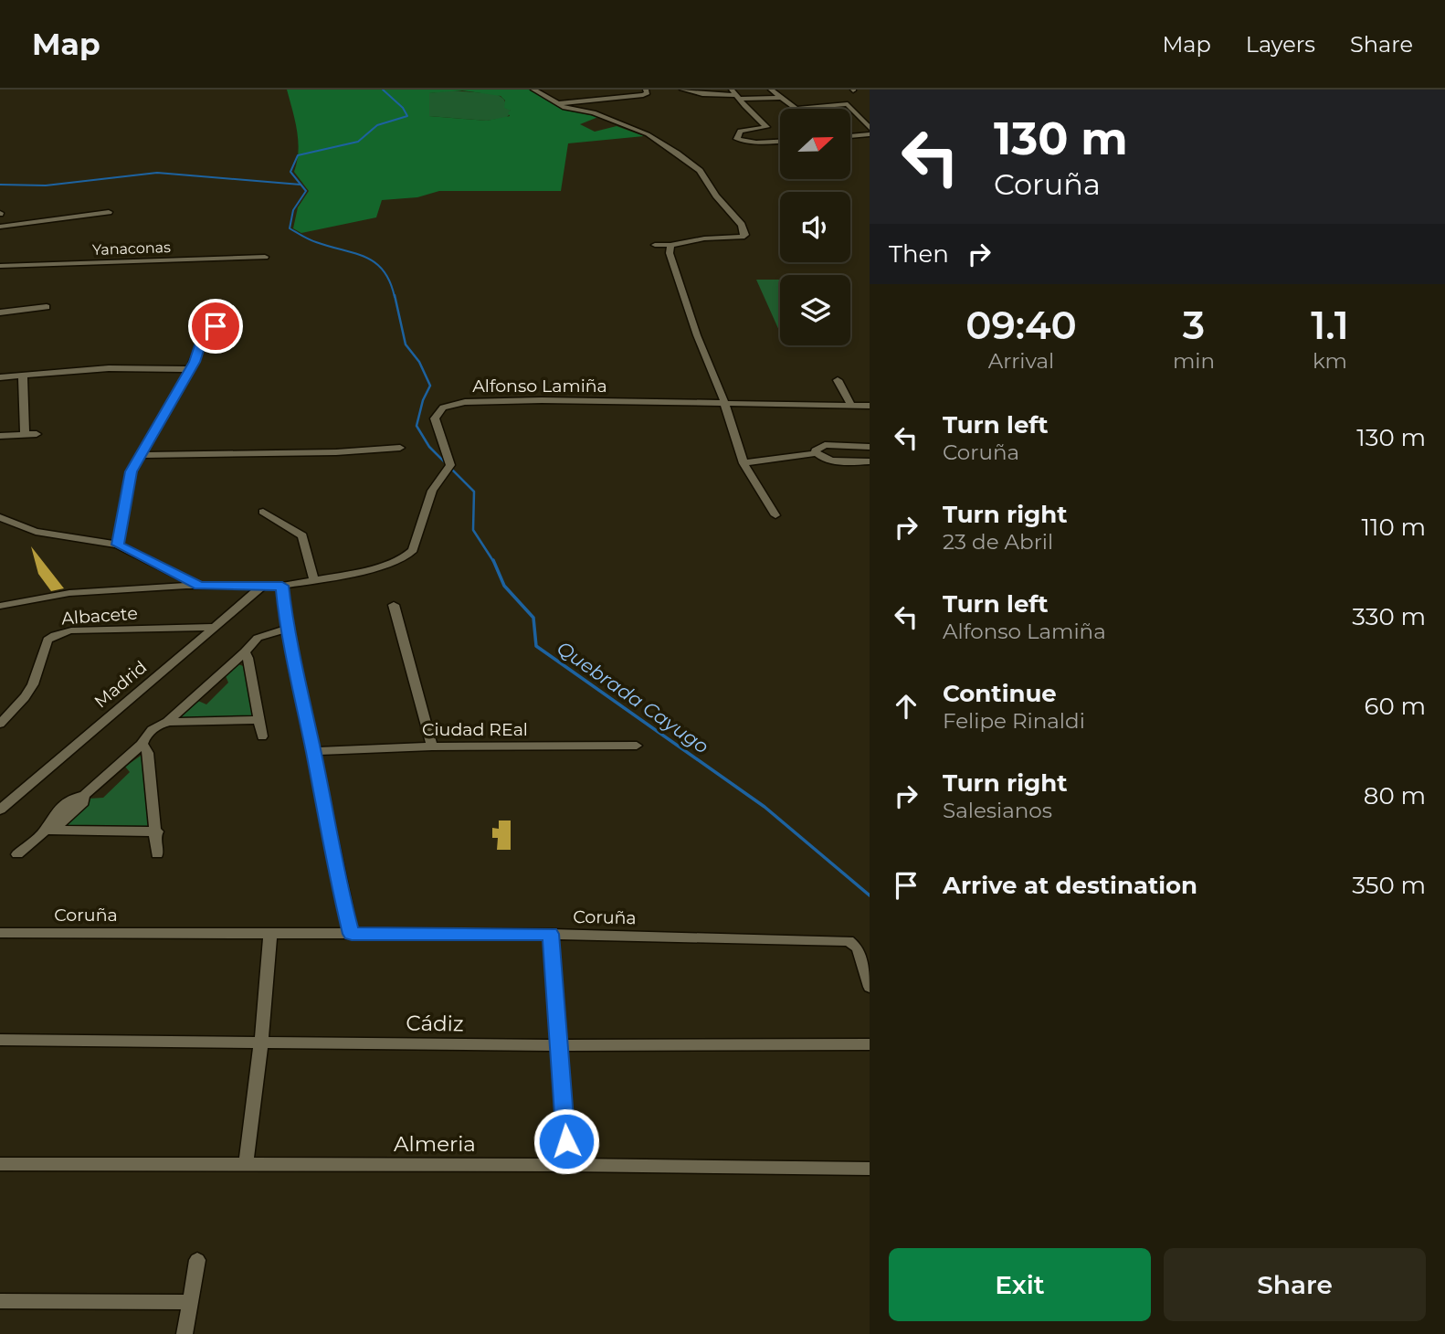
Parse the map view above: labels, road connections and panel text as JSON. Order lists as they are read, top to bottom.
{
  "streets": {
    "street": [
      "Yanaconas",
      "Alfonso Lamiña",
      "Albacete",
      "Madrid",
      "Ciudad REal",
      "Coruña",
      "Cádiz",
      "Almeria"
    ]
  },
  "crossings": [
    ["Alfonso Lamiña", "Madrid"],
    ["Albacete", "Madrid"]
  ],
  "water": ["Quebrada Cayugo"],
  "north": "right",
  "page": {
    "header": "Map",
    "nav": ["Map", "Layers", "Share"],
    "turn": ["130 m", "Coruña"],
    "then": "Then",
    "eta": [
      "09:40",
      "Arrival",
      "3",
      "min",
      "1.1",
      "km"
    ],
    "list": [
      {
        "name": "Turn left",
        "note": "Coruña",
        "value": "130 m"
      },
      {
        "name": "Turn right",
        "note": "23 de Abril",
        "value": "110 m"
      },
      {
        "name": "Turn left",
        "note": "Alfonso Lamiña",
        "value": "330 m"
      },
      {
        "name": "Continue",
        "note": "Felipe Rinaldi",
        "value": "60 m"
      },
      {
        "name": "Turn right",
        "note": "Salesianos",
        "value": "80 m"
      },
      {
        "name": "Arrive at destination",
        "value": "350 m"
      }
    ],
    "buttons": ["Exit", "Share"]
  }
}
